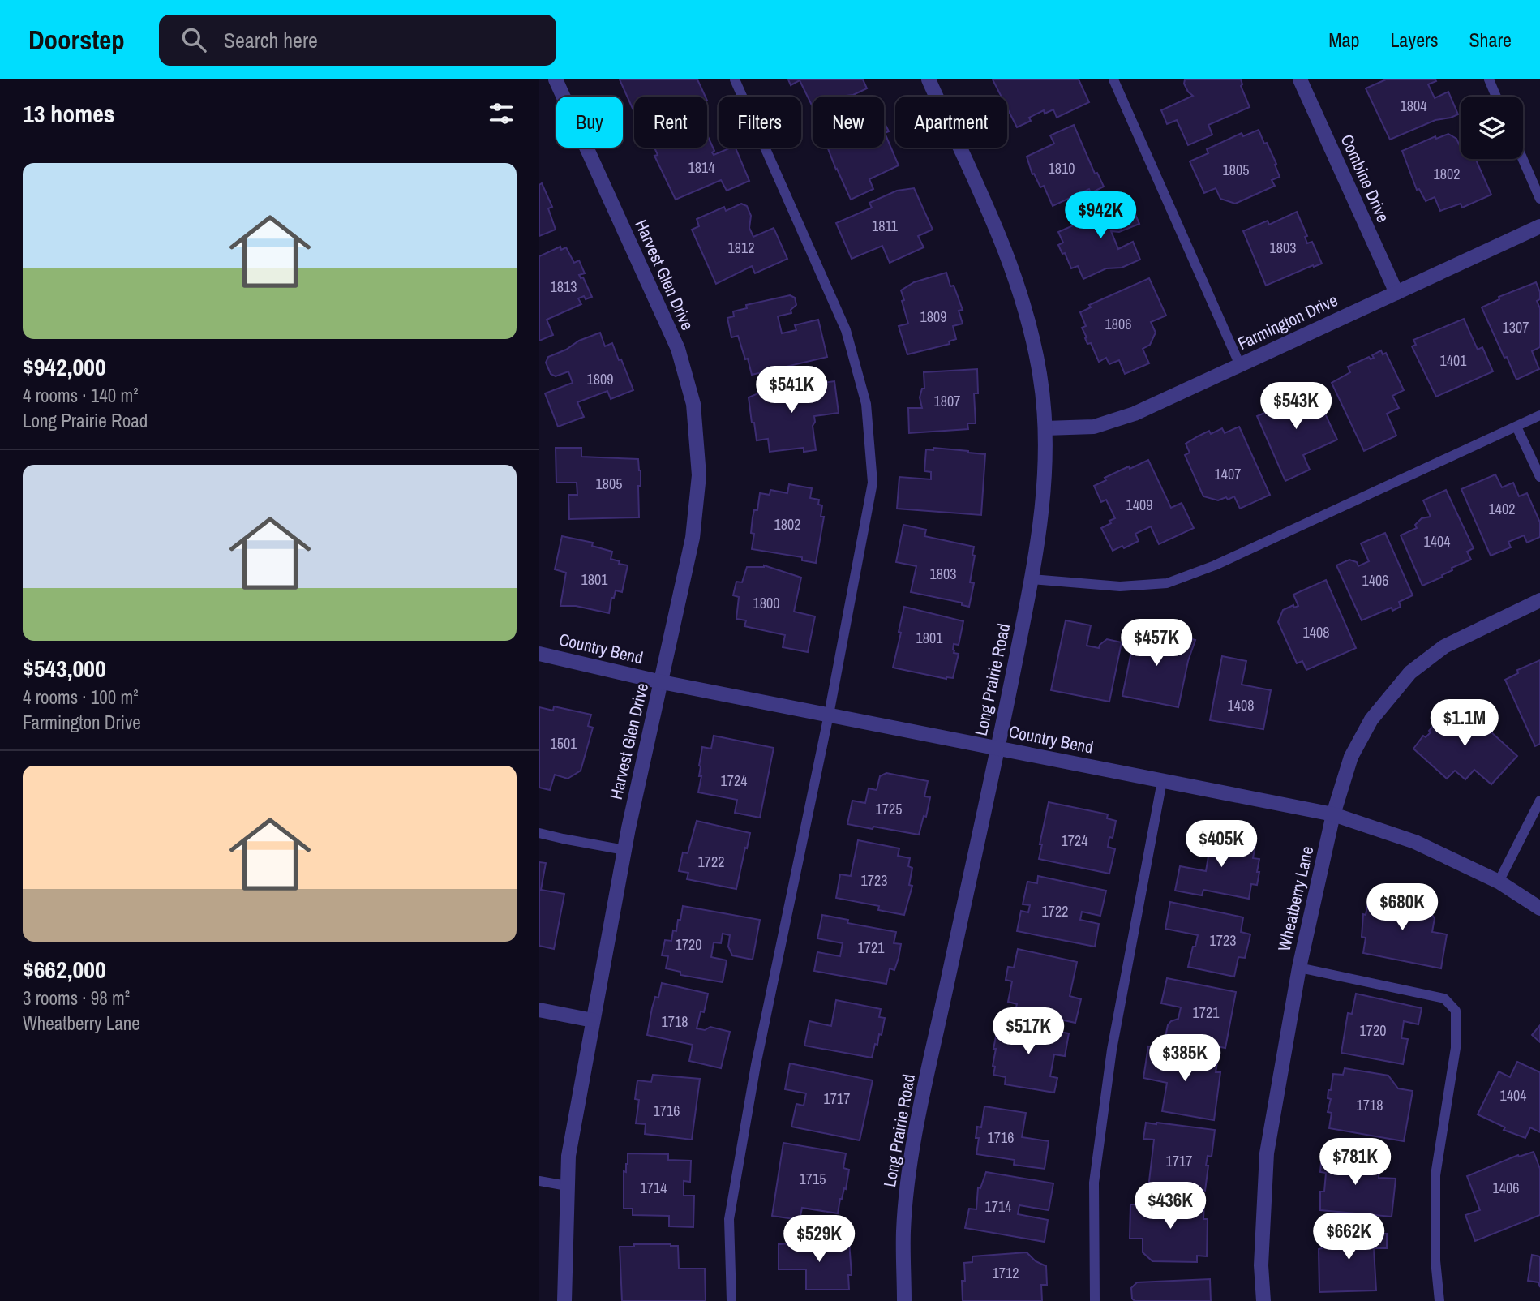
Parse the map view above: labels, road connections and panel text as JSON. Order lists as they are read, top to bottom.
{
  "streets": {
    "street": [
      "Combine Drive",
      "Harvest Glen Drive",
      "Farmington Drive",
      "Country Bend",
      "Long Prairie Road",
      "Wheatberry Lane"
    ]
  },
  "crossings": [
    ["Combine Drive", "Farmington Drive"],
    ["Harvest Glen Drive", "Country Bend"],
    ["Farmington Drive", "Long Prairie Road"],
    ["Country Bend", "Long Prairie Road"],
    ["Country Bend", "Wheatberry Lane"]
  ],
  "house_numbers": [
    "1804",
    "1814",
    "1810",
    "1805",
    "1802",
    "1811",
    "1812",
    "1803",
    "1813",
    "1809",
    "1806",
    "1307",
    "1401",
    "1809",
    "1807",
    "1407",
    "1805",
    "1409",
    "1402",
    "1802",
    "1404",
    "1803",
    "1801",
    "1406",
    "1800",
    "1408",
    "1801",
    "1408",
    "1501",
    "1724",
    "1725",
    "1724",
    "1722",
    "1723",
    "1722",
    "1723",
    "1720",
    "1721",
    "1721",
    "1718",
    "1720",
    "1404",
    "1717",
    "1718",
    "1716",
    "1716",
    "1717",
    "1715",
    "1714",
    "1406",
    "1714",
    "1712"
  ],
  "page": {
    "header": "Doorstep",
    "search": "Search here",
    "nav": ["Map", "Layers", "Share"],
    "heading": "13 homes",
    "chip": [
      "Buy",
      "Rent",
      "Filters",
      "New",
      "Apartment"
    ],
    "list": [
      {
        "name": "$942,000",
        "note": "4 rooms · 140 m² · Long Prairie Road"
      },
      {
        "name": "$543,000",
        "note": "4 rooms · 100 m² · Farmington Drive"
      },
      {
        "name": "$662,000",
        "note": "3 rooms · 98 m² · Wheatberry Lane"
      }
    ],
    "price": [
      "$942K",
      "$541K",
      "$543K",
      "$457K",
      "$1.1M",
      "$405K",
      "$680K",
      "$517K",
      "$385K",
      "$781K",
      "$436K",
      "$662K",
      "$529K"
    ]
  }
}
